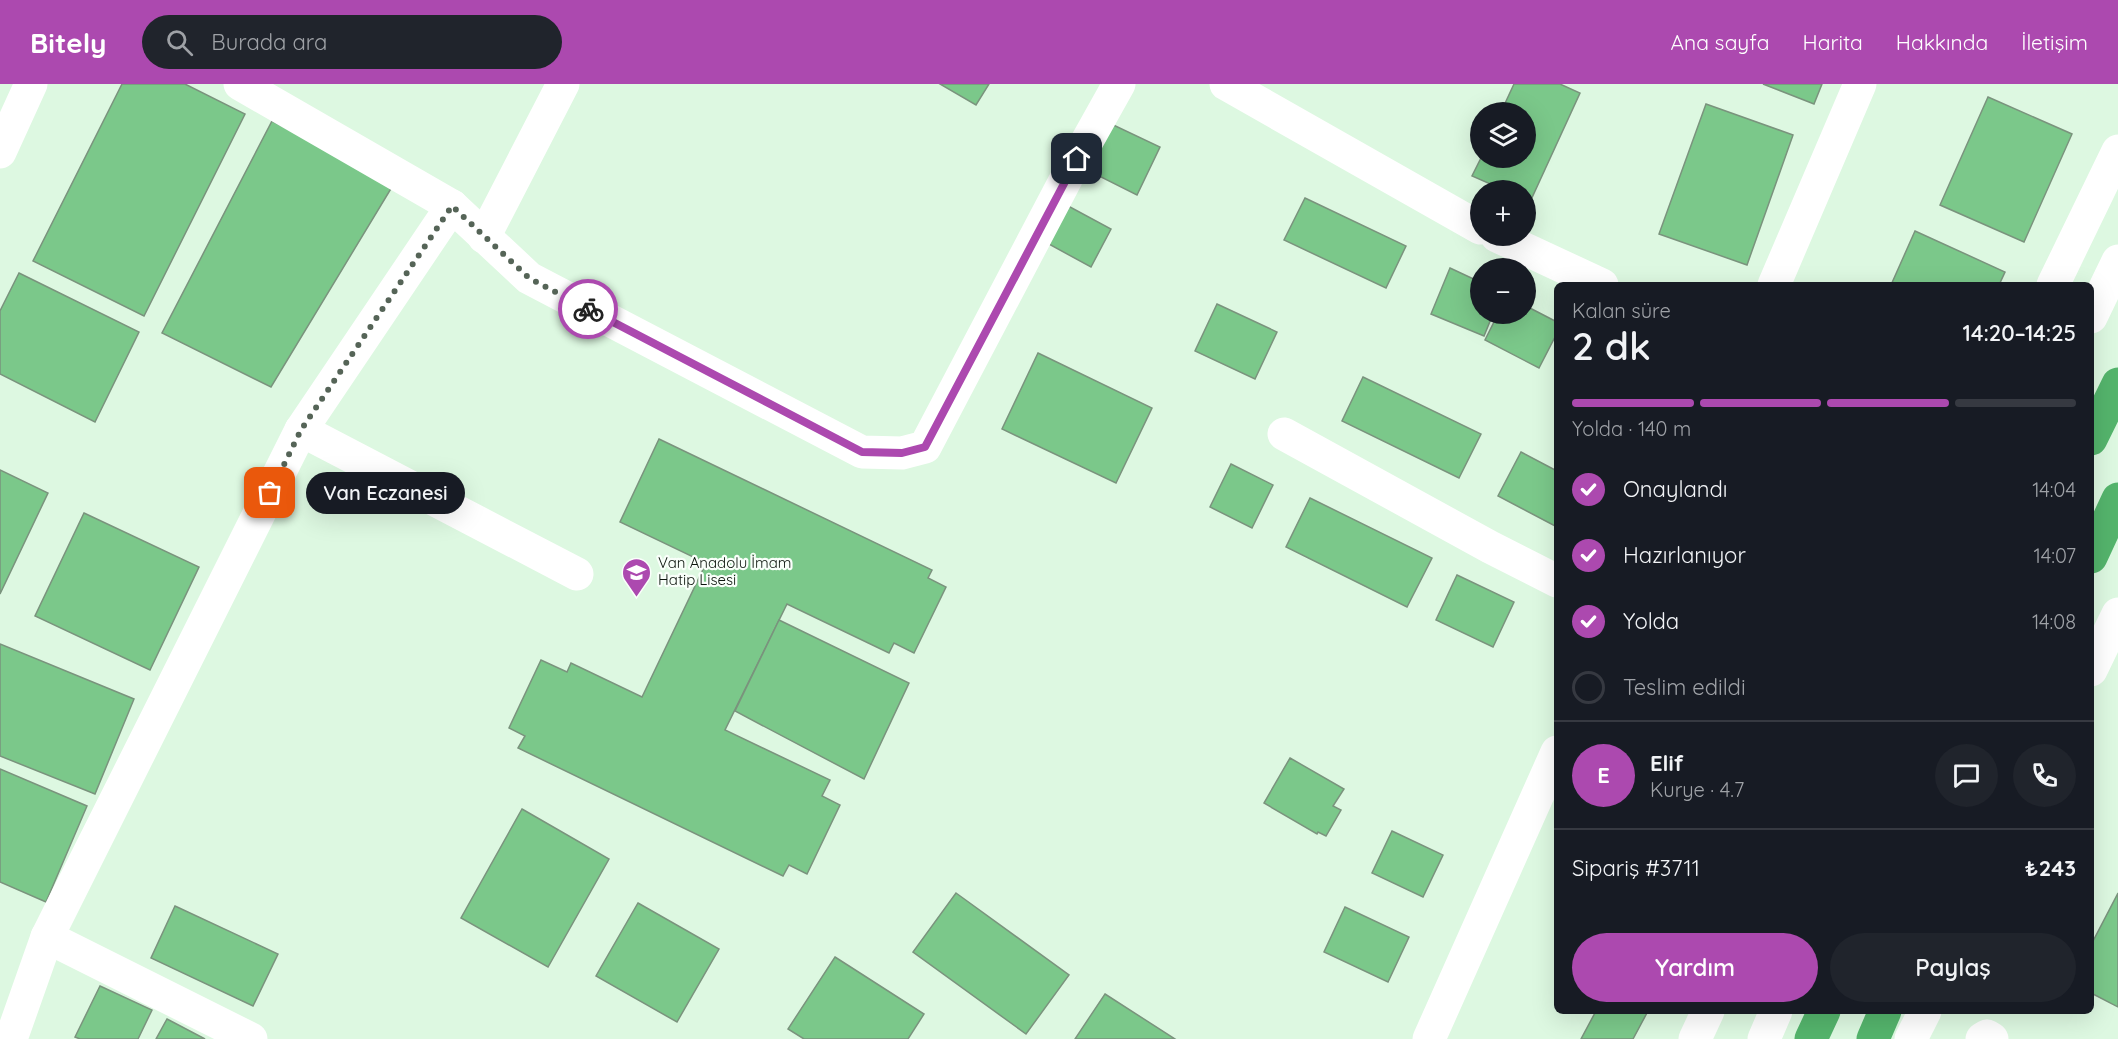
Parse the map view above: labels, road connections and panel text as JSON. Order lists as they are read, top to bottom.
{
  "places": {
    "other": ["Van Eczanesi"],
    "school or university": ["Van Anadolu İmam Hatip Lisesi"]
  },
  "page": {
    "header": "Bitely",
    "search": "Burada ara",
    "nav": [
      "Ana sayfa",
      "Harita",
      "Hakkında",
      "İletişim"
    ],
    "map_buttons": ["+", "−"],
    "heading": ["2 dk", "Kalan süre", "14:20–14:25"],
    "panel": [
      "Elif",
      "Kurye · 4.7",
      "Sipariş #3711",
      "₺243"
    ],
    "bar": "Yolda · 140 m",
    "list": [
      ["Onaylandı", "14:04"],
      ["Hazırlanıyor", "14:07"],
      ["Yolda", "14:08"],
      "Teslim edildi"
    ],
    "bubble": "Van Eczanesi",
    "round": "E",
    "buttons": ["Yardım", "Paylaş"]
  }
}
